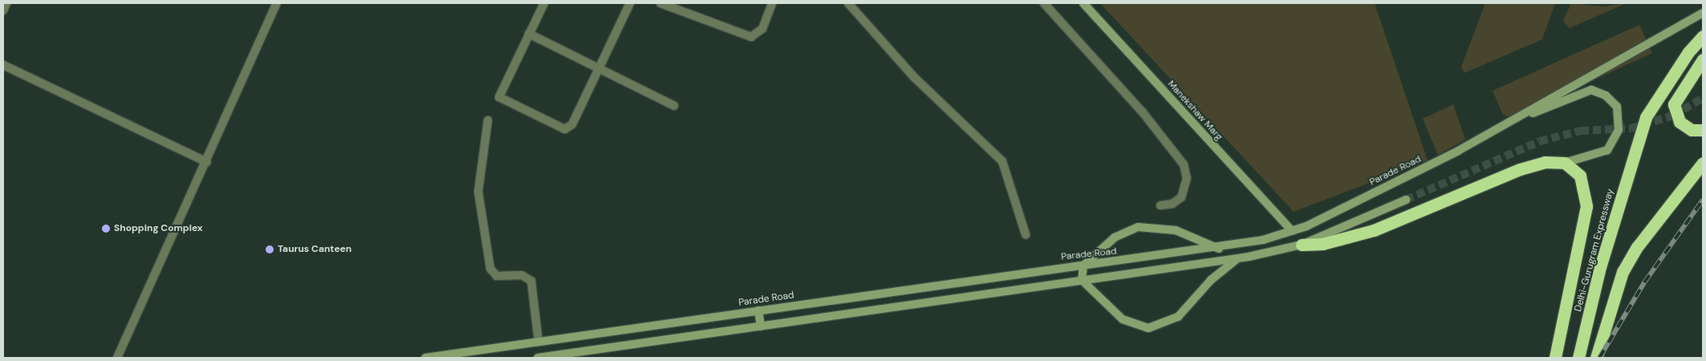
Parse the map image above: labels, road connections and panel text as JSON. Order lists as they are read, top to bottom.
{
  "streets": {
    "highway": ["Delhi-Gurugram Expressway"],
    "street": ["Manekshaw Marg", "Parade Road"]
  },
  "crossings": [
    ["Manekshaw Marg", "Parade Road"]
  ],
  "places": ["Shopping Complex", "Taurus Canteen"]
}
